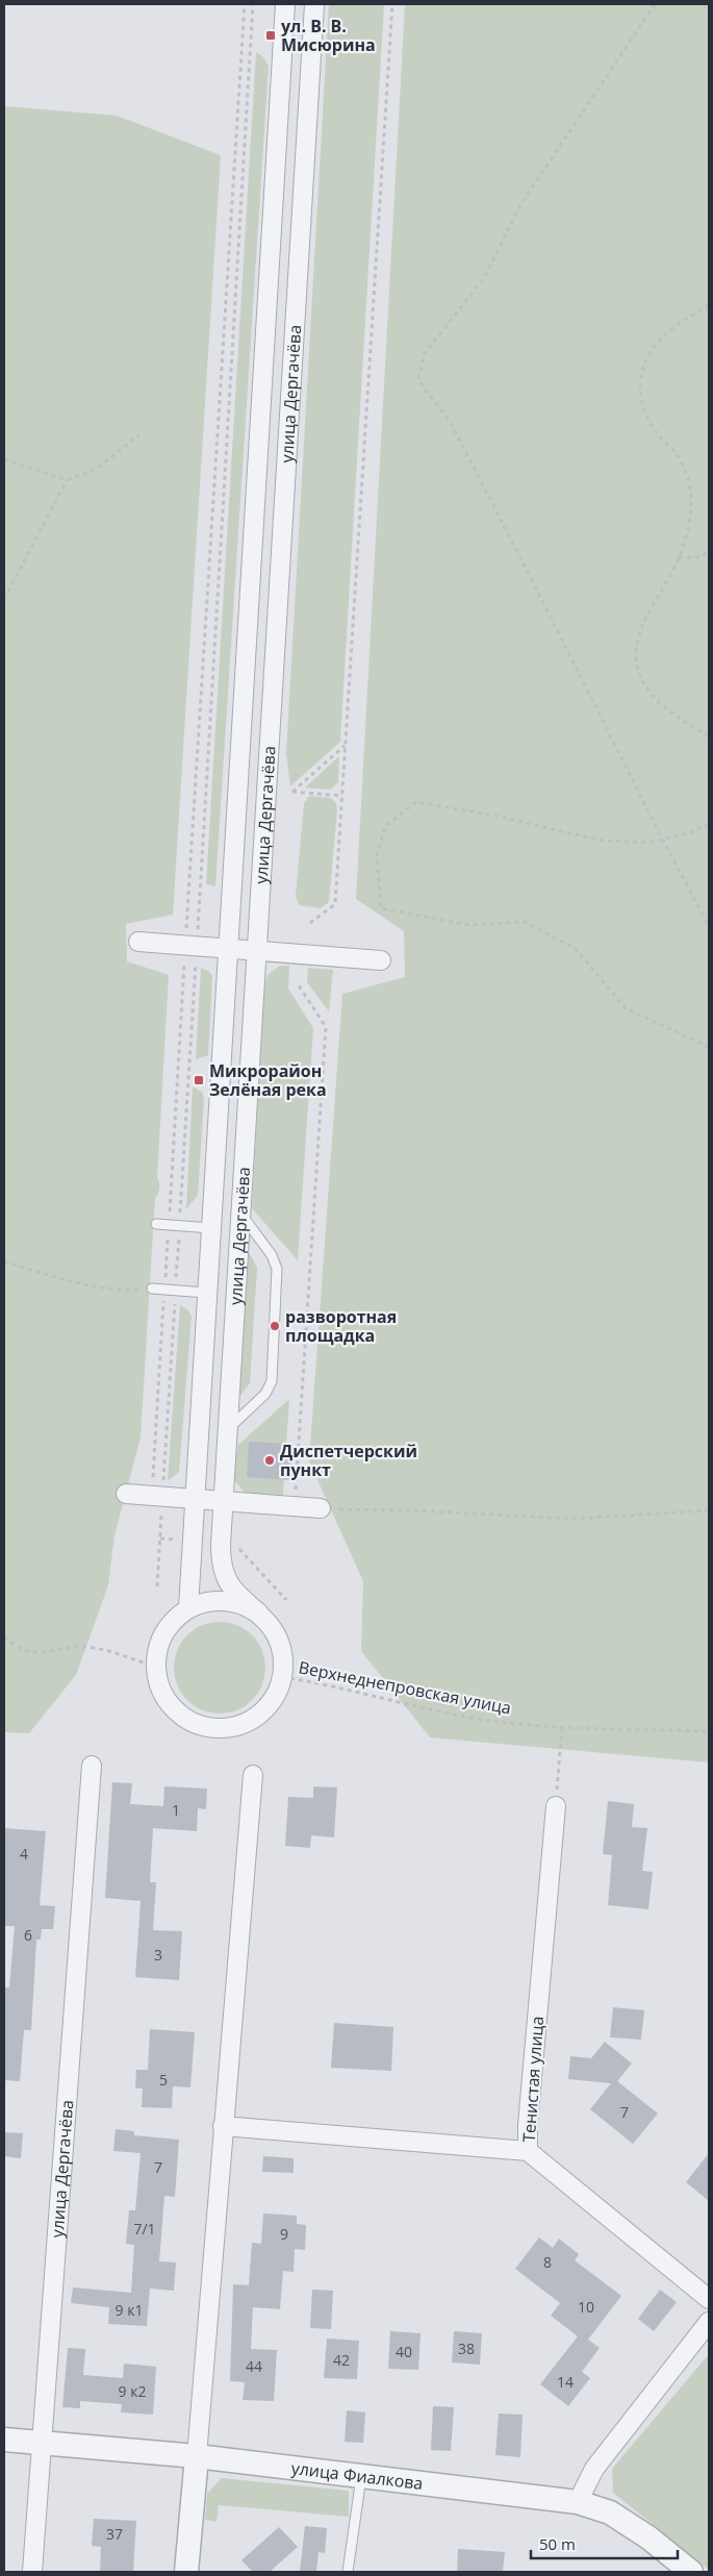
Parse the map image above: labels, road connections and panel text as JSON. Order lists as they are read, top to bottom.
{
  "streets": {
    "street": ["улица Дергачёва", "Тенистая улица", "улица Фиалкова"],
    "path": ["Верхнеднепровская улица"]
  },
  "crossings": [
    ["улица Дергачёва", "Верхнеднепровская улица"],
    ["улица Дергачёва", "улица Фиалкова"]
  ],
  "places": {
    "transit": ["ул. В. В. Мисюрина", "Микрорайон Зелёная река"],
    "other": ["разворотная площадка", "Диспетчерский пункт"]
  },
  "house_numbers": [
    "1",
    "4",
    "6",
    "3",
    "5",
    "7",
    "7",
    "7/1",
    "9",
    "8",
    "10",
    "9 к1",
    "38",
    "40",
    "42",
    "44",
    "14",
    "9 к2",
    "37"
  ],
  "scale_bar": "50 m"
}
